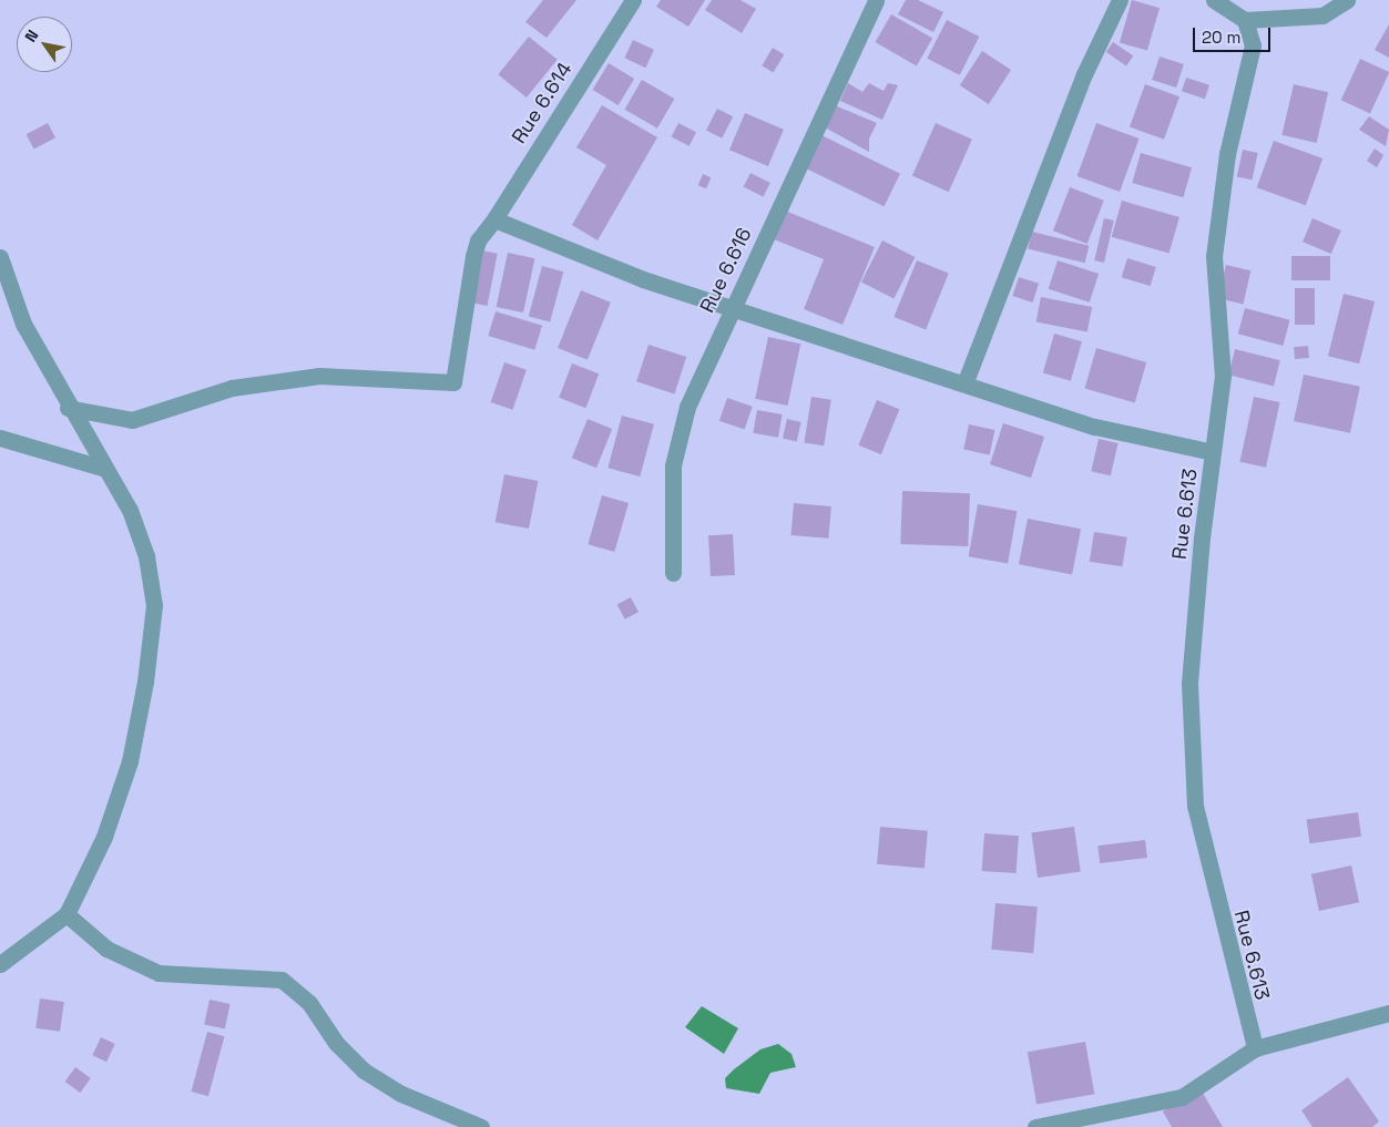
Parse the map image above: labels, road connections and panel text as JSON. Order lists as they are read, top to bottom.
{
  "streets": {
    "street": ["Rue 6.614", "Rue 6.616", "Rue 6.613"]
  },
  "scale_bar": "20 m",
  "north": "top left"
}
